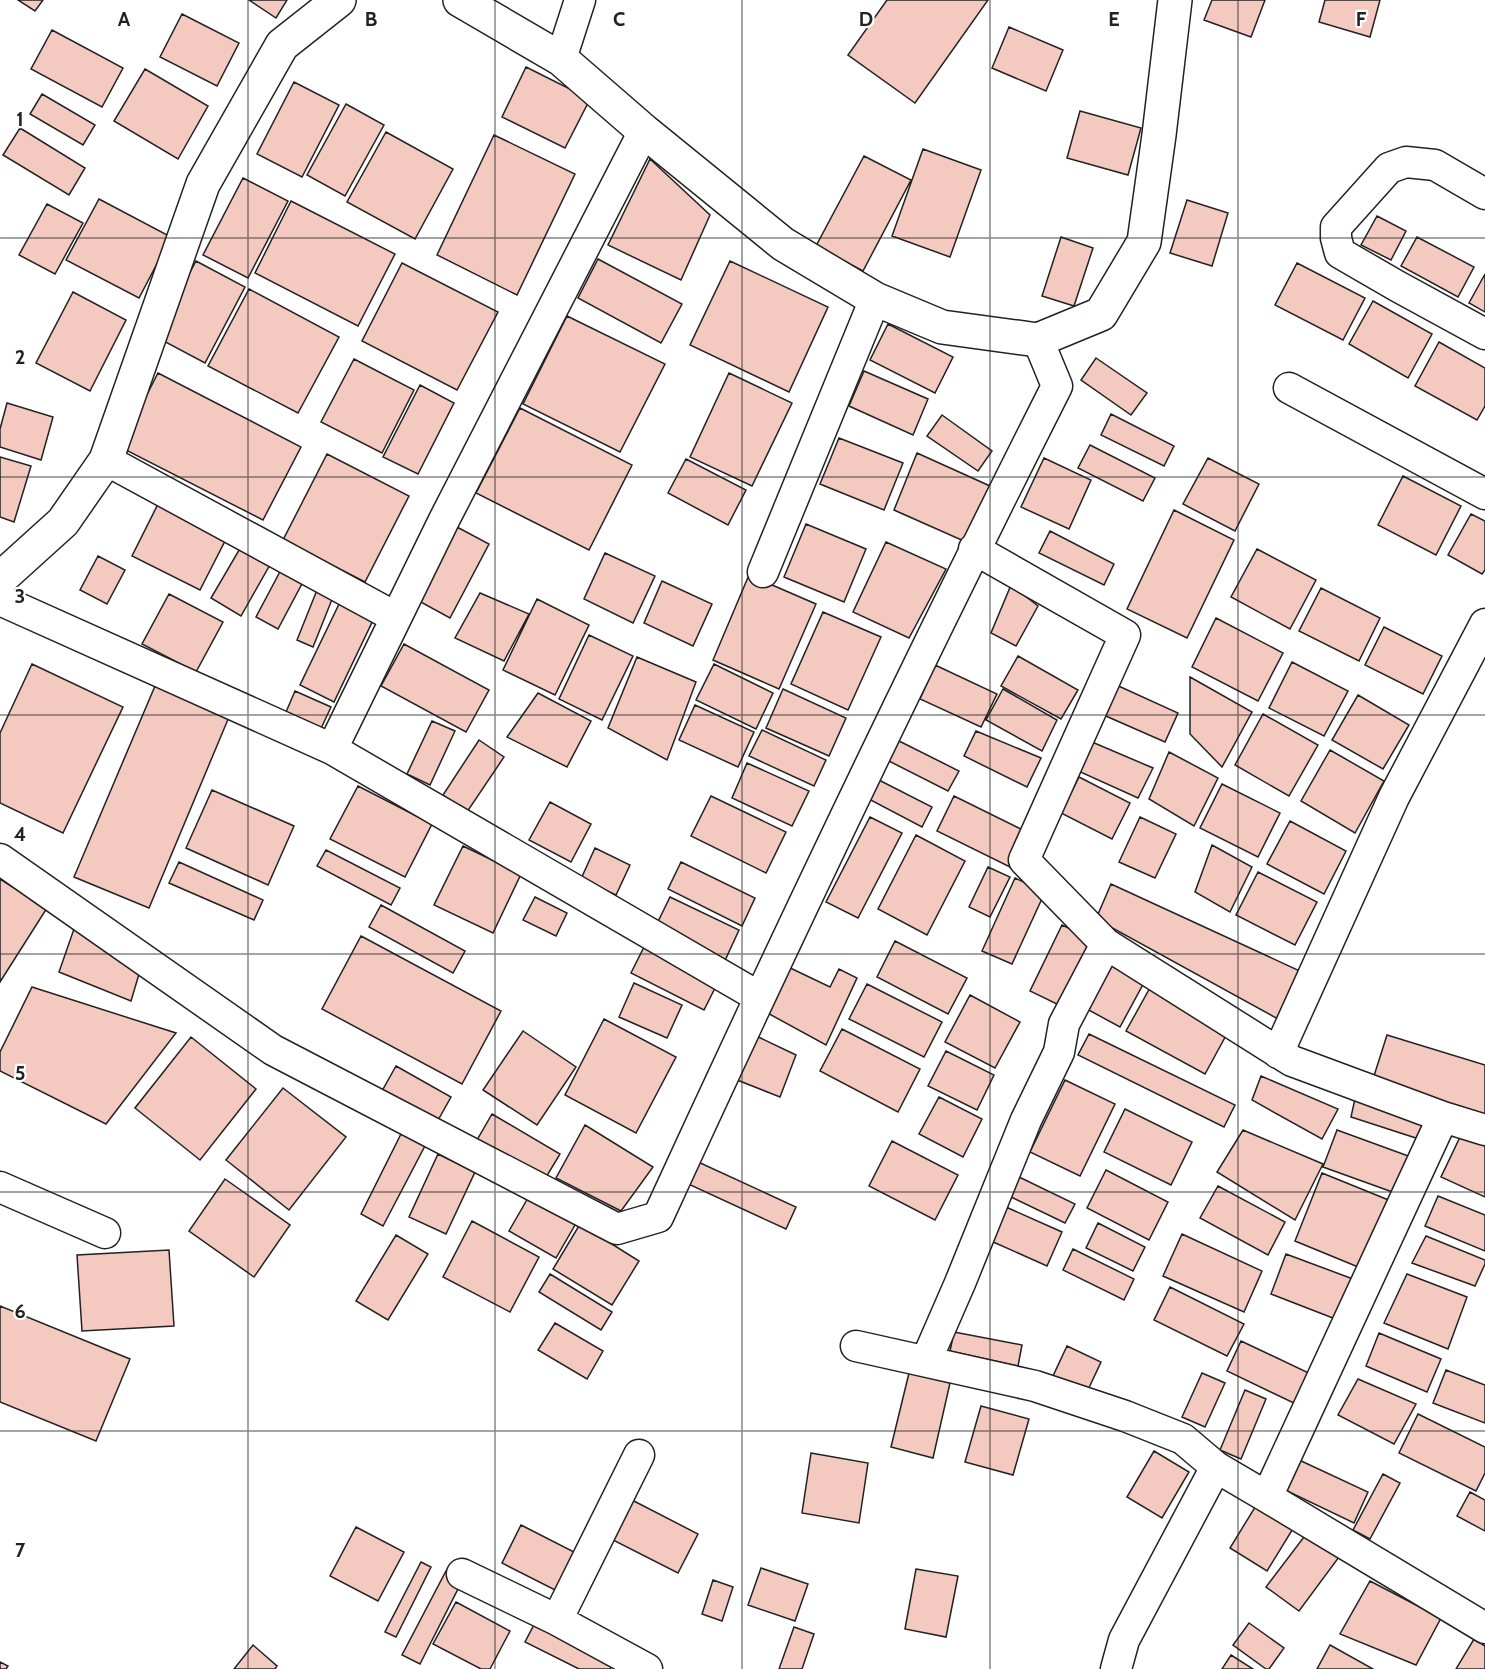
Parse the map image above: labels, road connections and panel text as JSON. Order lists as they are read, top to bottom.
{
  "grid": {
    "columns": [
      "A",
      "B",
      "C",
      "D",
      "E",
      "F"
    ],
    "rows": [
      "1",
      "2",
      "3",
      "4",
      "5",
      "6",
      "7"
    ]
  }
}
